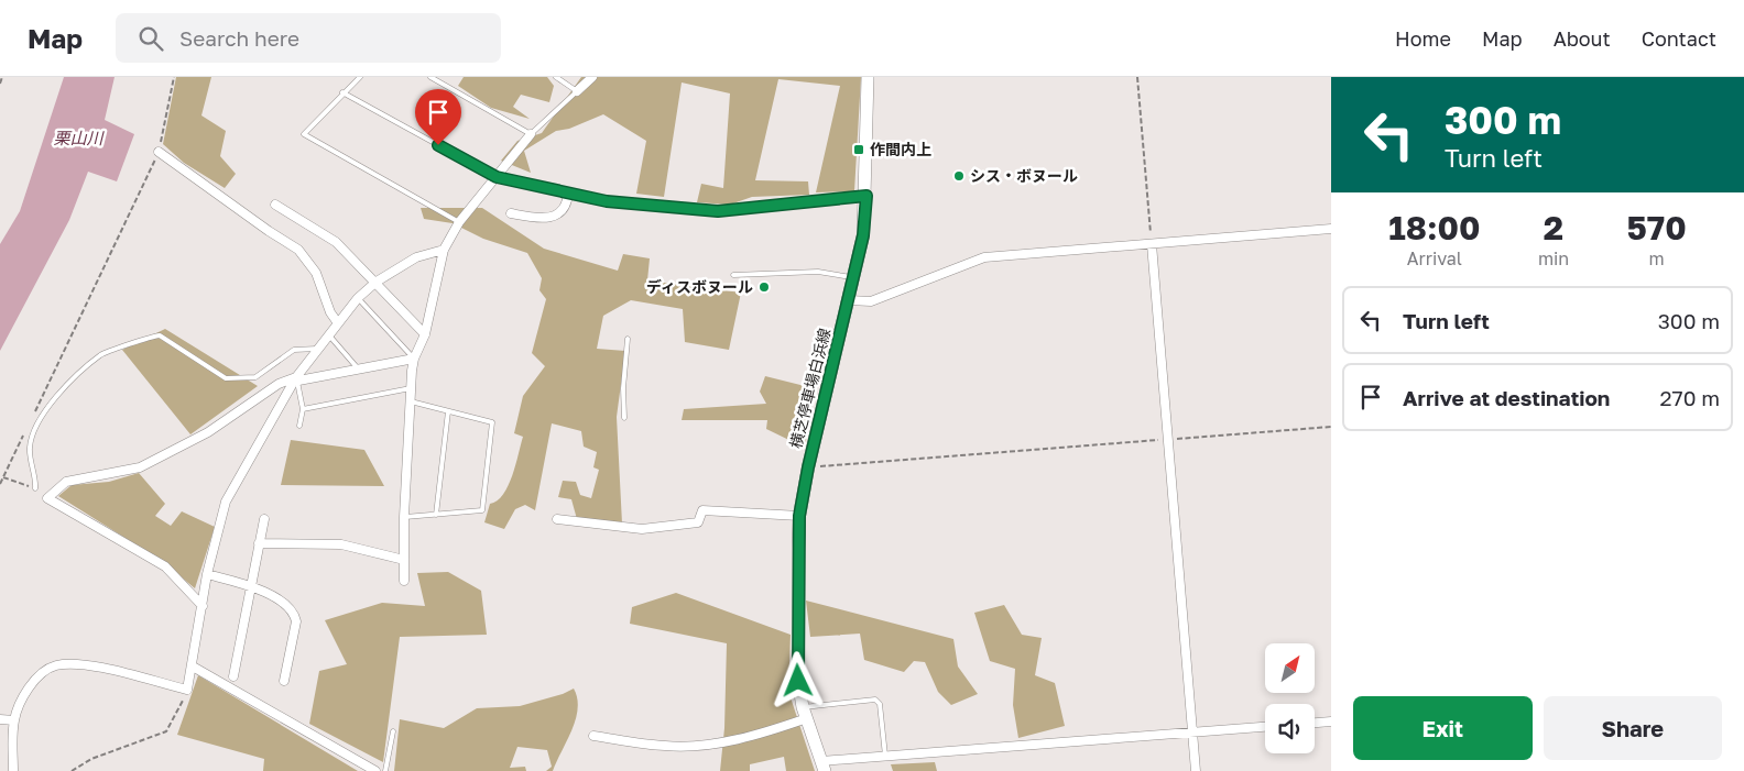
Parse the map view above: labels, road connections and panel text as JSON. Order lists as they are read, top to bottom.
{
  "streets": {
    "main road": ["横芝停車場白浜線"]
  },
  "water": ["栗山川"],
  "places": {
    "transit": ["作間内上"],
    "other": ["シス・ボヌール", "ディスボヌール"]
  },
  "north": "top right",
  "page": {
    "header": "Map",
    "search": "Search here",
    "nav": [
      "Home",
      "Map",
      "About",
      "Contact"
    ],
    "turn": ["300 m", "Turn left"],
    "eta": [
      "18:00",
      "Arrival",
      "2",
      "min",
      "570",
      "m"
    ],
    "list": [
      {
        "name": "Turn left",
        "value": "300 m"
      },
      {
        "name": "Arrive at destination",
        "value": "270 m"
      }
    ],
    "buttons": ["Exit", "Share"]
  }
}
